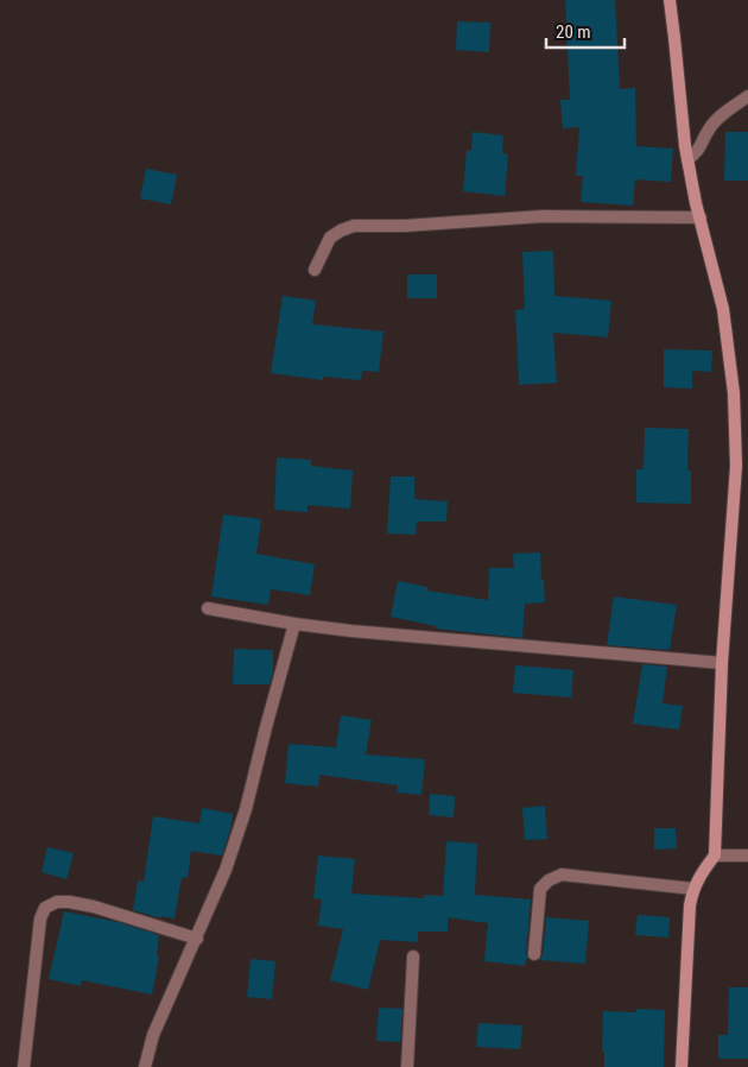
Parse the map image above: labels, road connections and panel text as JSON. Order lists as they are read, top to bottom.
{
  "scale_bar": "20 m"
}
